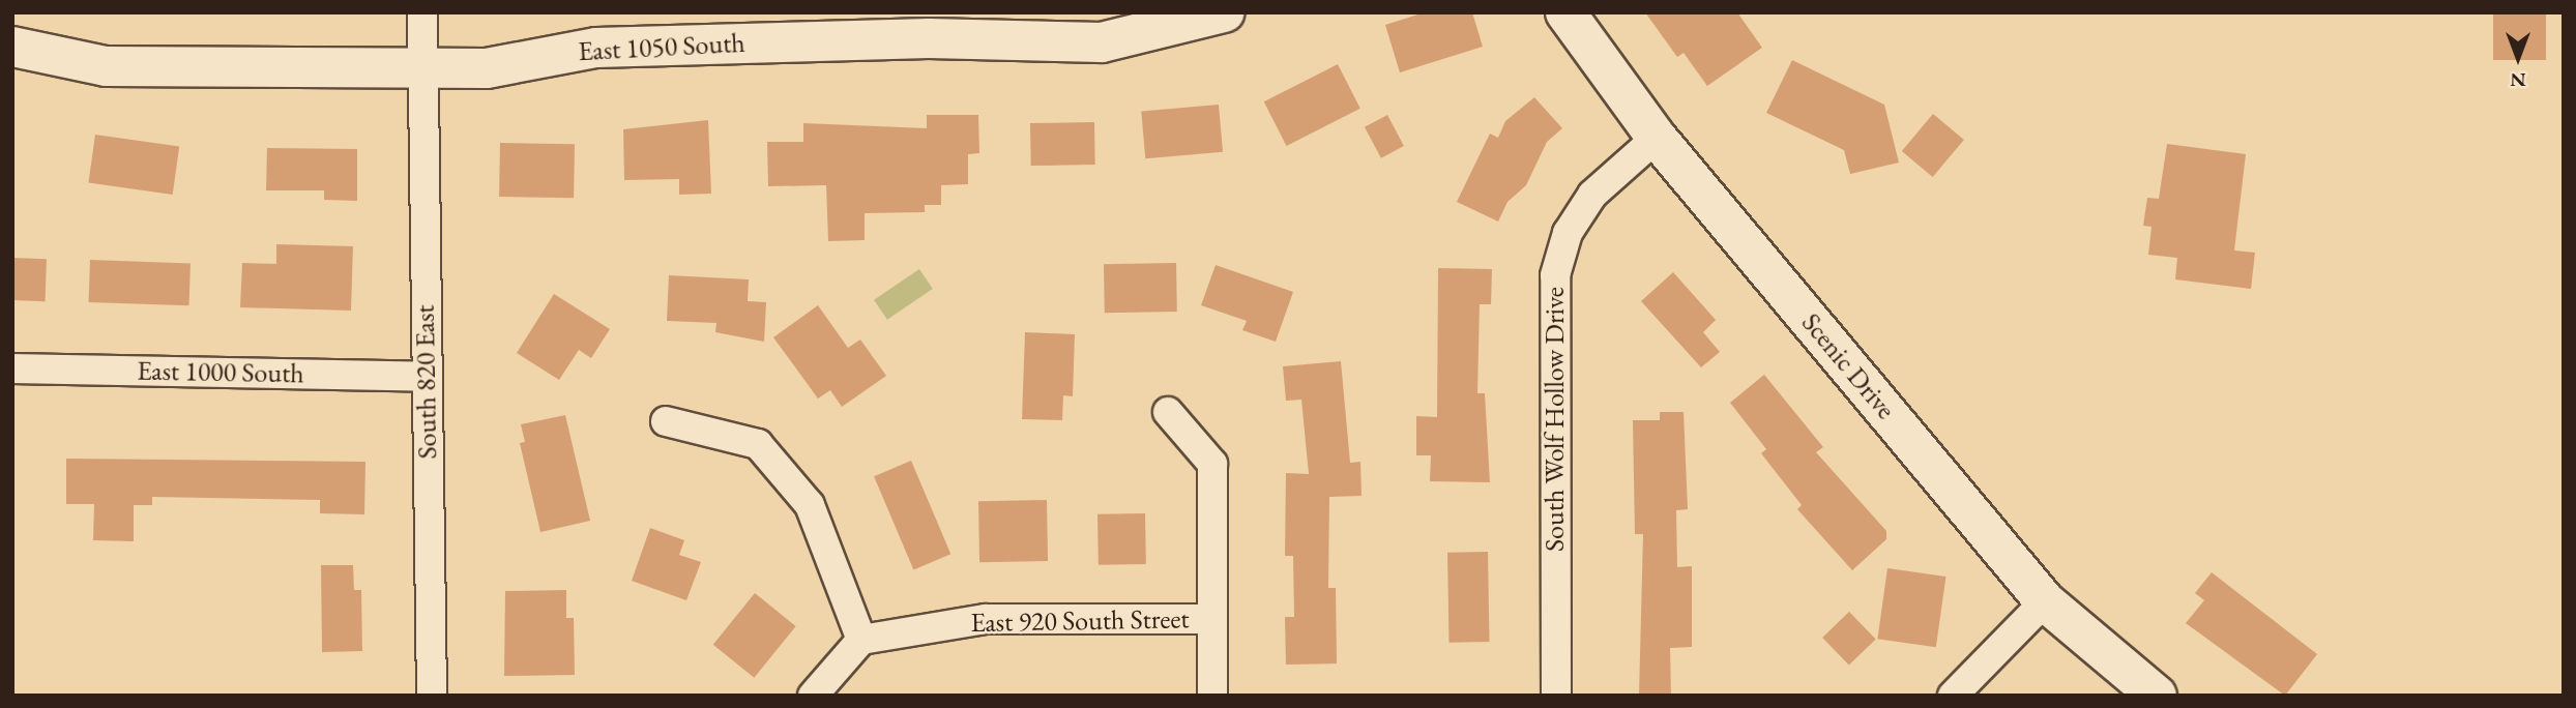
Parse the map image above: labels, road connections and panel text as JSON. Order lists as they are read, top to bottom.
{
  "streets": {
    "street": [
      "East 1050 South",
      "Scenic Drive",
      "East 1000 South",
      "South 820 East",
      "South Wolf Hollow Drive",
      "East 920 South Street"
    ]
  },
  "crossings": [
    ["East 1050 South", "South 820 East"],
    ["Scenic Drive", "South Wolf Hollow Drive"],
    ["East 1000 South", "South 820 East"]
  ],
  "north": "bottom"
}
